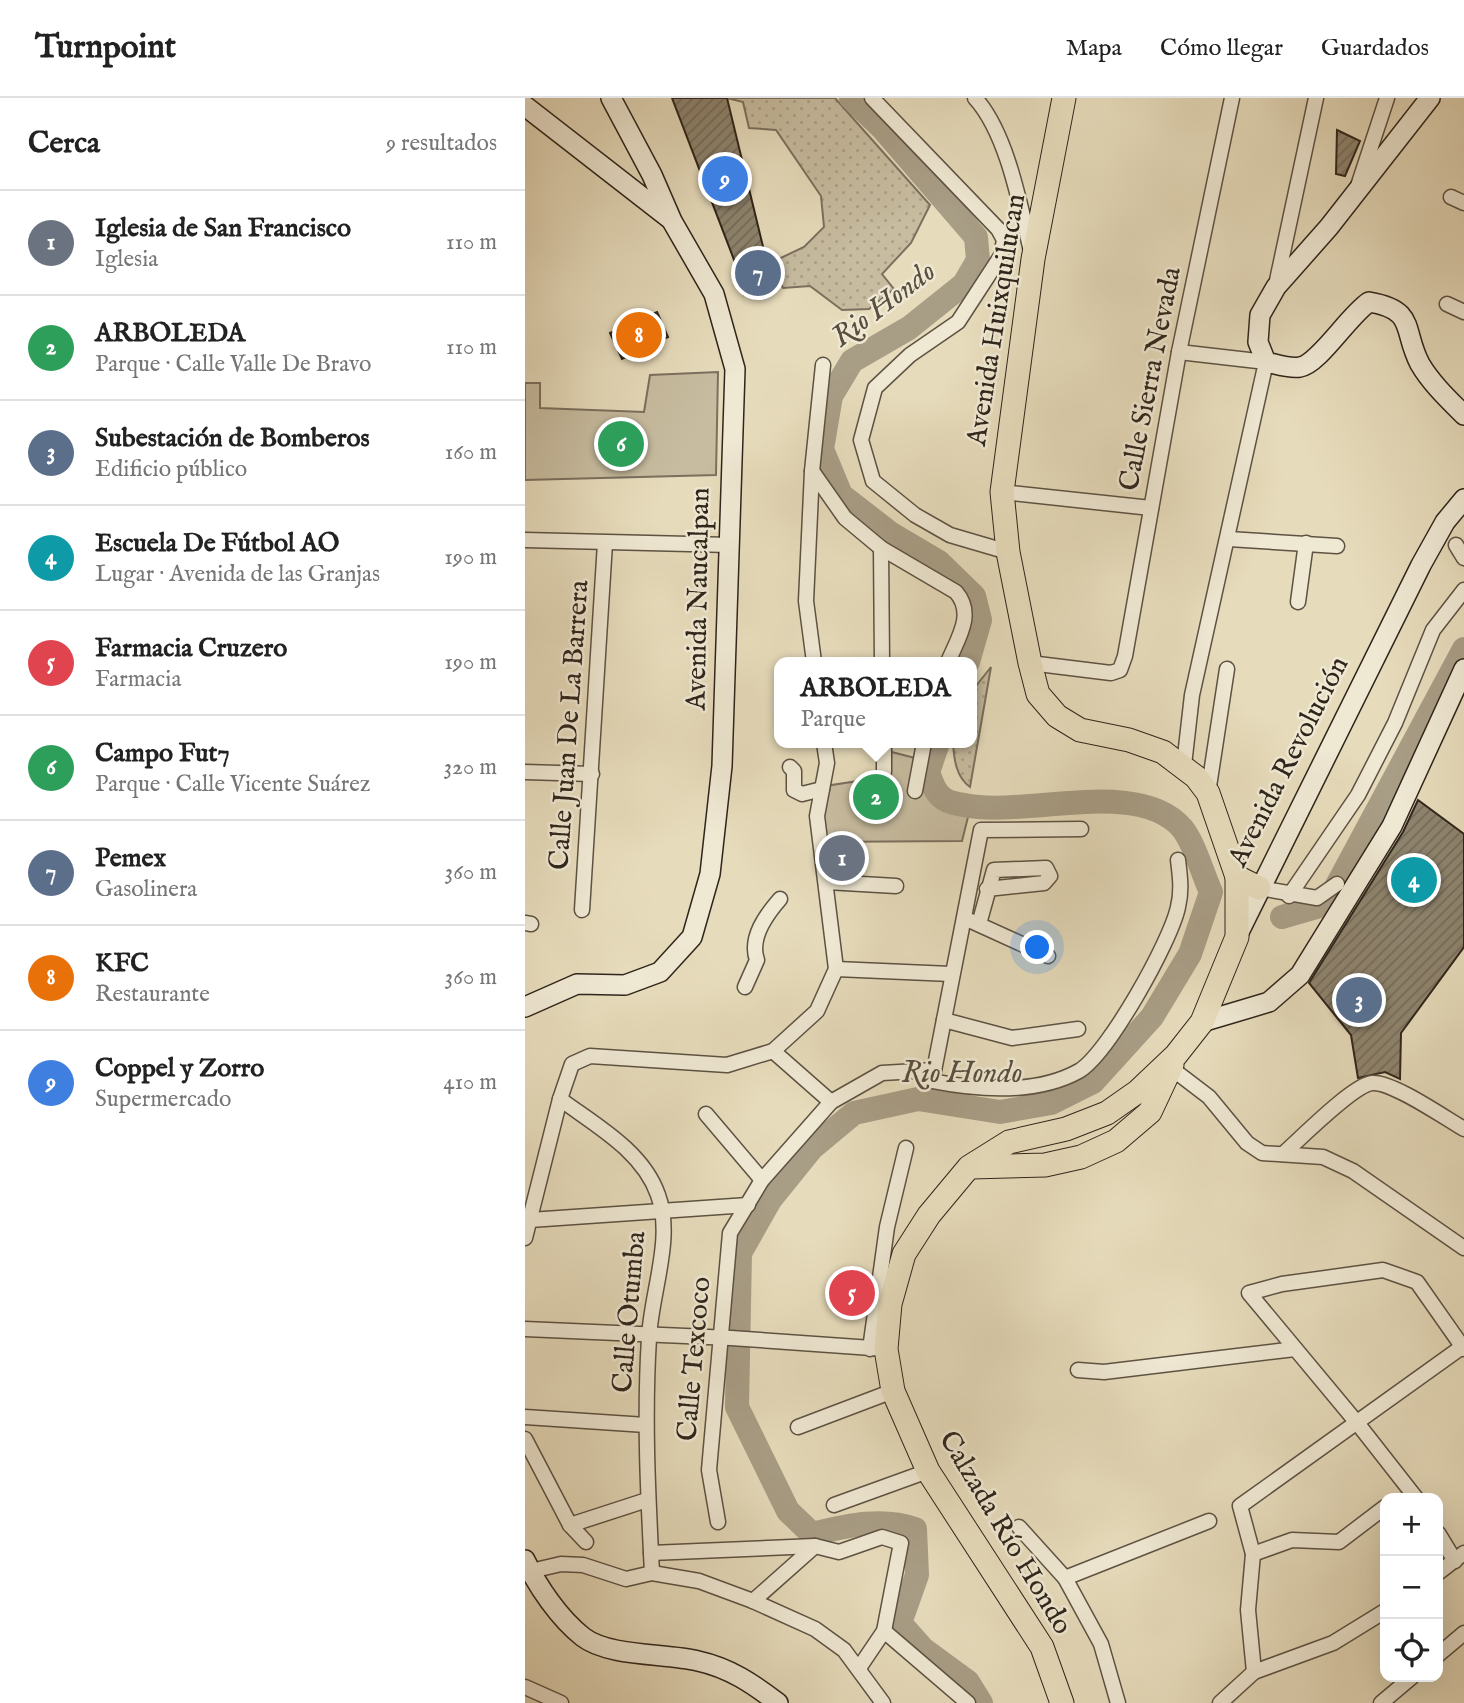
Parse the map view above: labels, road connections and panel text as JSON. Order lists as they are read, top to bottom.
{
  "streets": {
    "main road": [
      "Avenida Huixquilucan",
      "Avenida Naucalpan",
      "Avenida Revolución",
      "Calzada Río Hondo"
    ],
    "street": [
      "Calle Sierra Nevada",
      "Calle Juan De La Barrera",
      "Calle Otumba",
      "Calle Texcoco"
    ]
  },
  "crossings": [
    ["Avenida Huixquilucan", "Calle Sierra Nevada"],
    ["Avenida Revolución", "Calzada Río Hondo"]
  ],
  "water": ["Rio Hondo"],
  "page": {
    "header": "Turnpoint",
    "nav": ["Mapa", "Cómo llegar", "Guardados"],
    "heading": ["Cerca", "9 resultados"],
    "pins": [
      "9",
      "7",
      "8",
      "6",
      "2",
      "1",
      "4",
      "3",
      "5"
    ],
    "list": [
      {
        "mark": "1",
        "name": "Iglesia de San Francisco",
        "note": "Iglesia",
        "value": "110 m"
      },
      {
        "mark": "2",
        "name": "ARBOLEDA",
        "note": "Parque · Calle Valle De Bravo",
        "value": "110 m"
      },
      {
        "mark": "3",
        "name": "Subestación de Bomberos",
        "note": "Edificio público",
        "value": "160 m"
      },
      {
        "mark": "4",
        "name": "Escuela De Fútbol AO",
        "note": "Lugar · Avenida de las Granjas",
        "value": "190 m"
      },
      {
        "mark": "5",
        "name": "Farmacia Cruzero",
        "note": "Farmacia",
        "value": "190 m"
      },
      {
        "mark": "6",
        "name": "Campo Fut7",
        "note": "Parque · Calle Vicente Suárez",
        "value": "320 m"
      },
      {
        "mark": "7",
        "name": "Pemex",
        "note": "Gasolinera",
        "value": "360 m"
      },
      {
        "mark": "8",
        "name": "KFC",
        "note": "Restaurante",
        "value": "360 m"
      },
      {
        "mark": "9",
        "name": "Coppel y Zorro",
        "note": "Supermercado",
        "value": "410 m"
      }
    ],
    "popup": ["ARBOLEDA", "Parque"],
    "map_buttons": ["+", "−"]
  }
}
